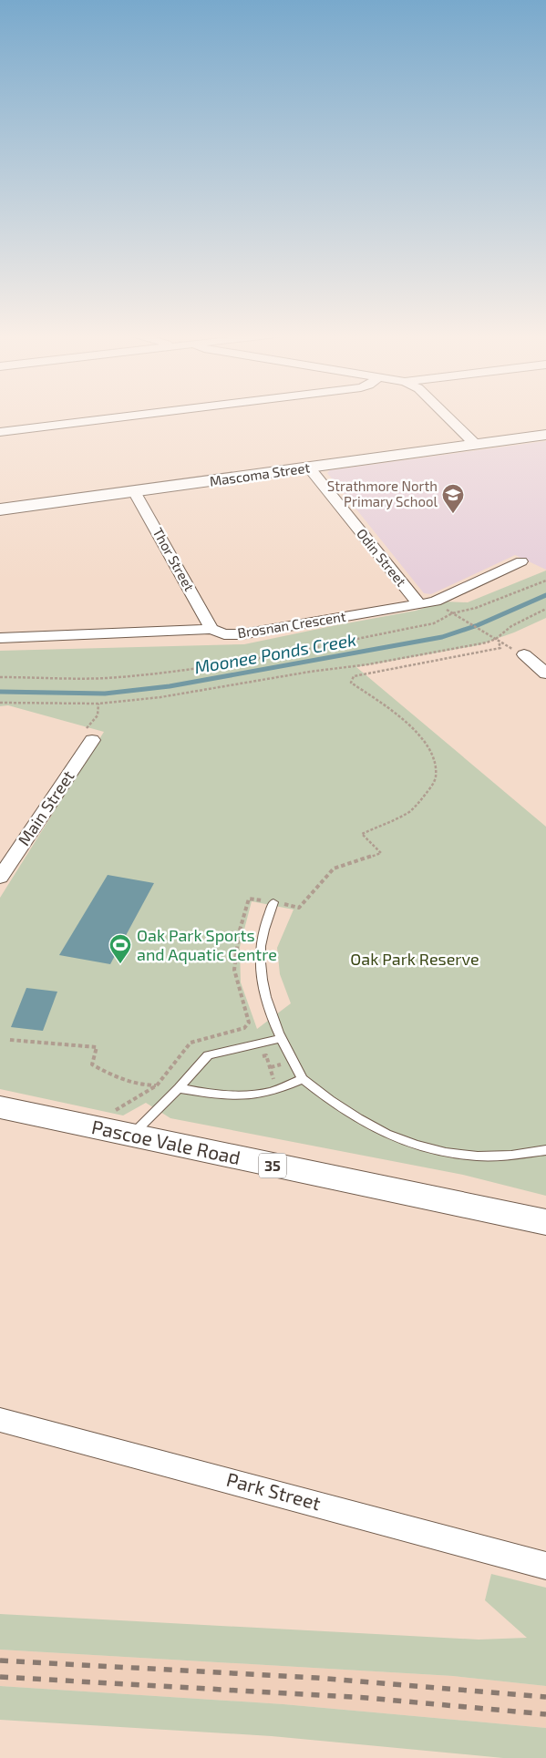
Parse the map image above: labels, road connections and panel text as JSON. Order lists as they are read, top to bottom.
{
  "streets": {
    "main road": ["Mascoma Street", "Pascoe Vale Road", "35"],
    "street": [
      "Odin Street",
      "Thor Street",
      "Brosnan Crescent",
      "Main Street",
      "Park Street"
    ]
  },
  "crossings": [
    ["Mascoma Street", "Odin Street"],
    ["Mascoma Street", "Thor Street"],
    ["Odin Street", "Brosnan Crescent"],
    ["Thor Street", "Brosnan Crescent"]
  ],
  "water": ["Moonee Ponds Creek"],
  "parks": ["Oak Park Reserve"],
  "places": {
    "school or university": ["Strathmore North Primary School"],
    "sports": ["Oak Park Sports and Aquatic Centre"]
  }
}
